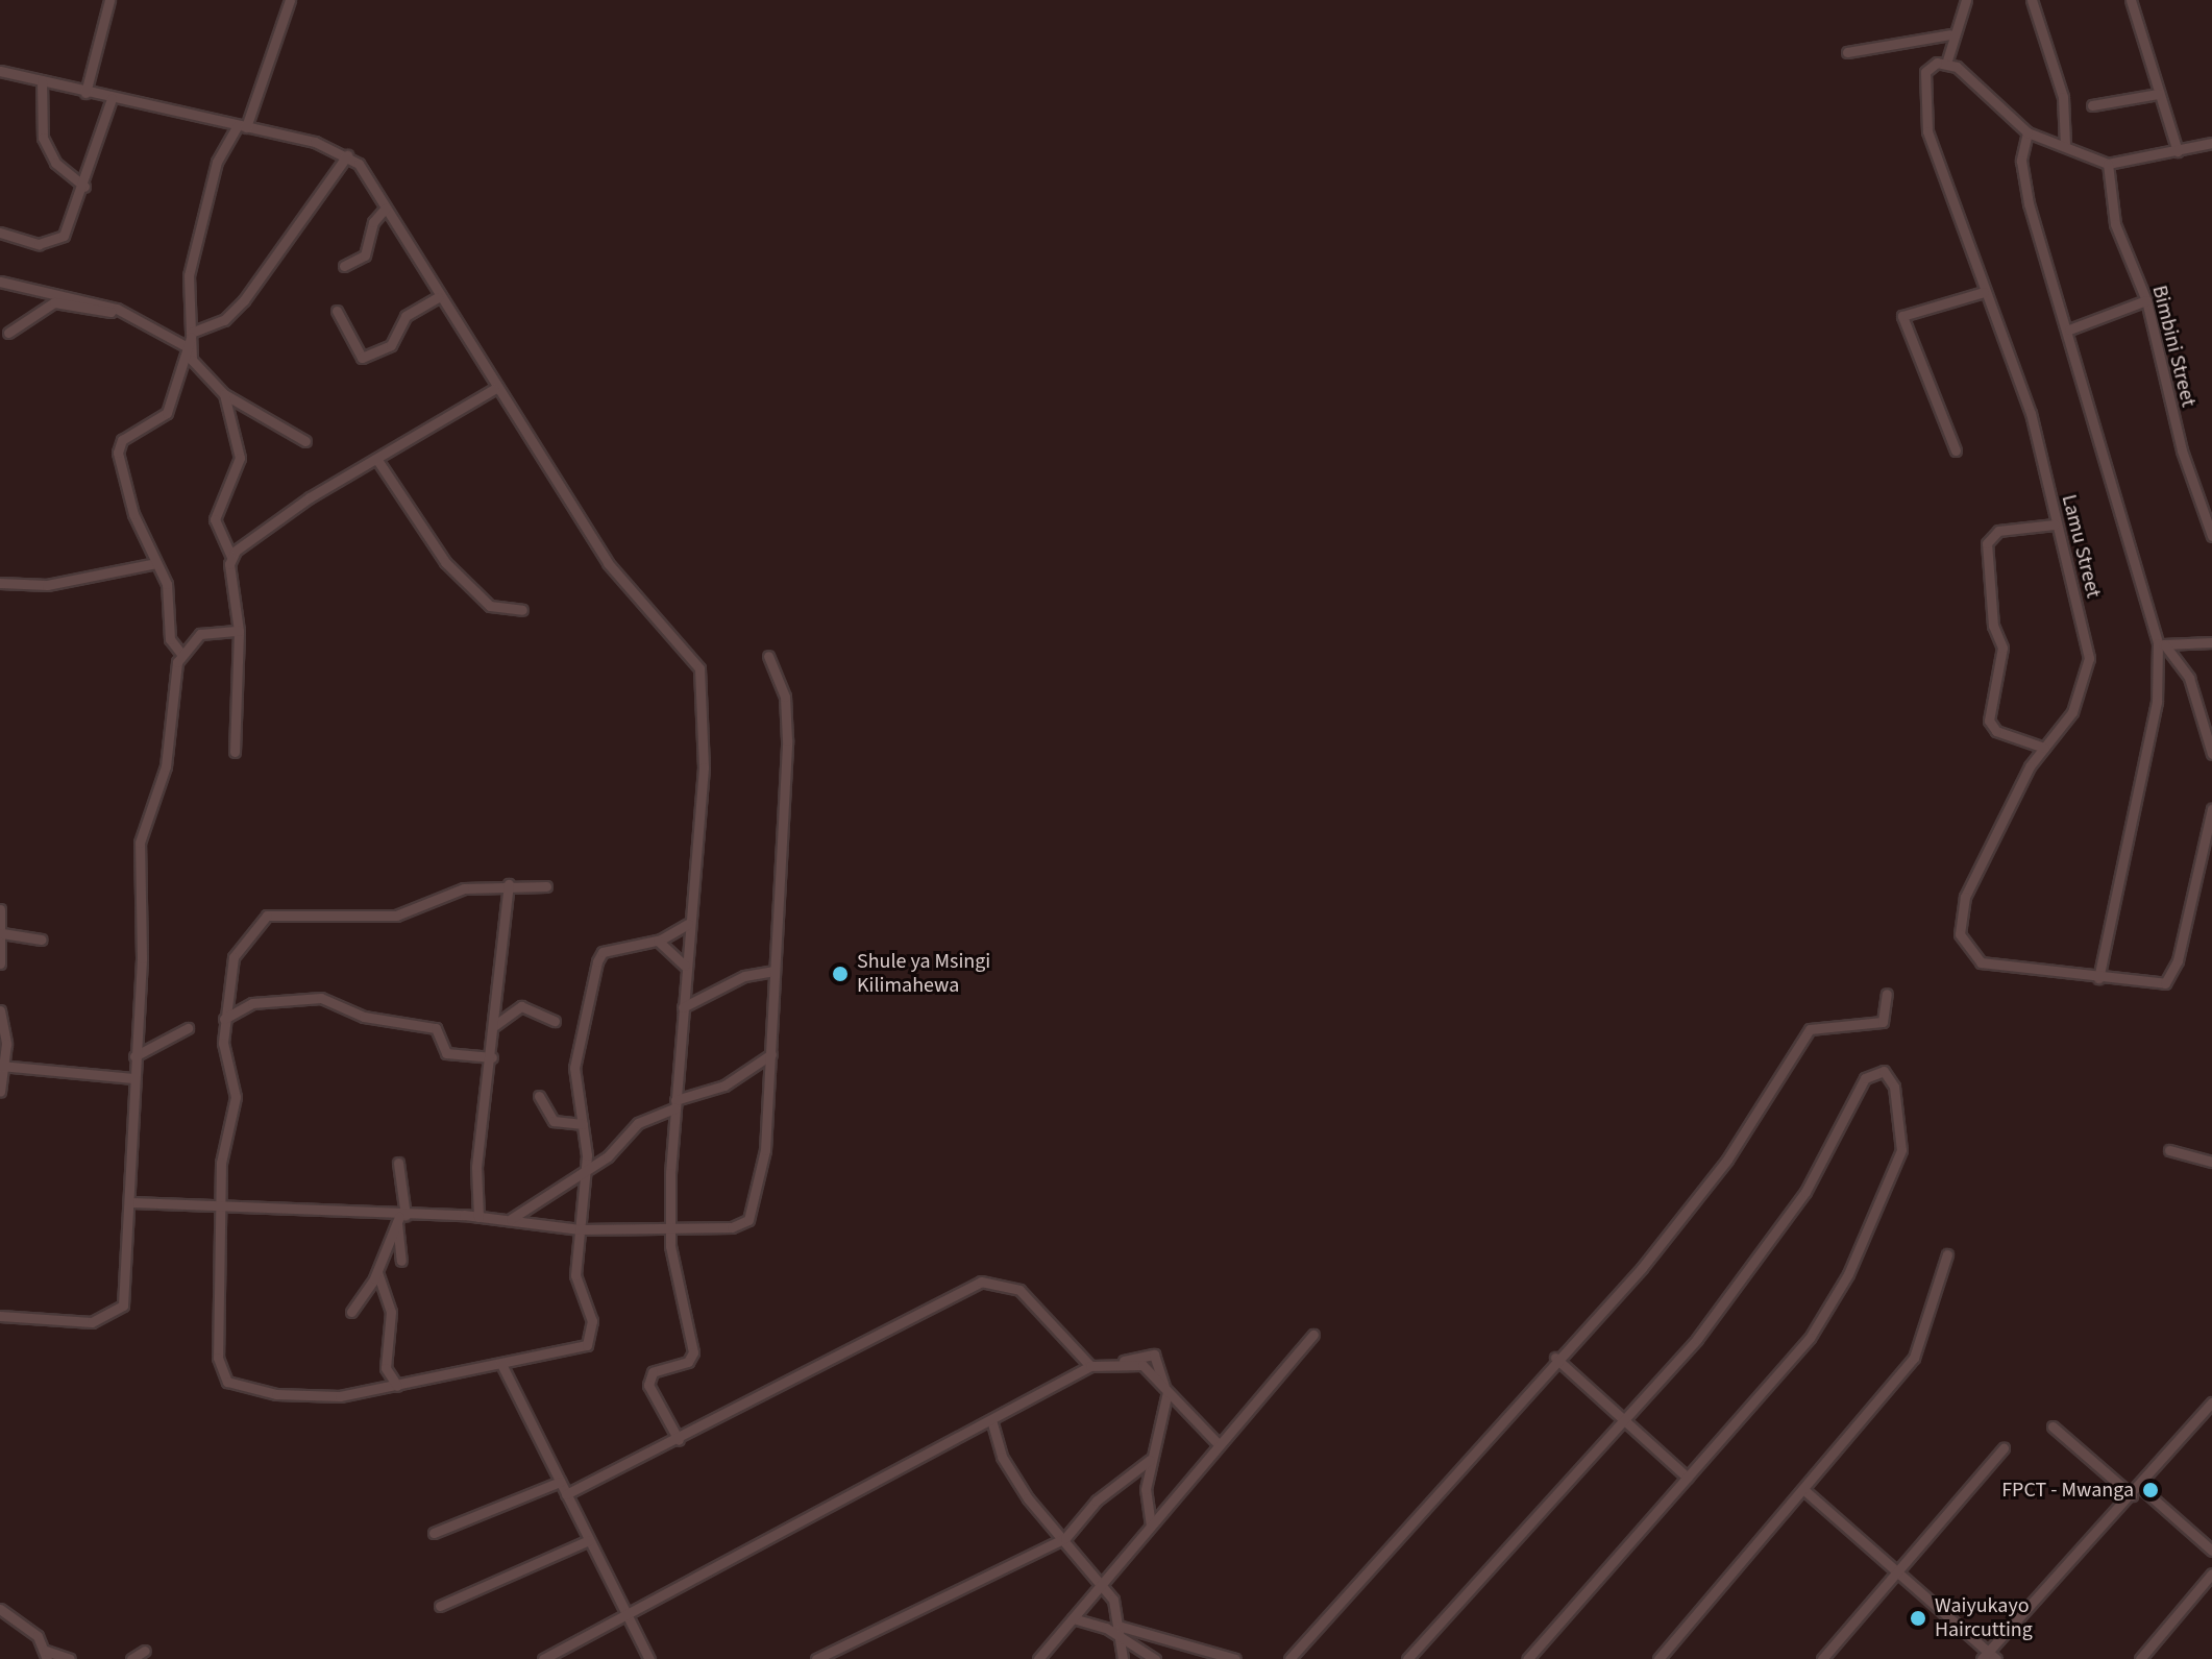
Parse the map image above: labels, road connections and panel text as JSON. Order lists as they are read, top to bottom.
{
  "streets": {
    "street": ["Bimbini Street", "Lamu Street"]
  },
  "places": ["Shule ya Msingi Kilimahewa", "FPCT - Mwanga", "Waiyukayo Haircutting"]
}
